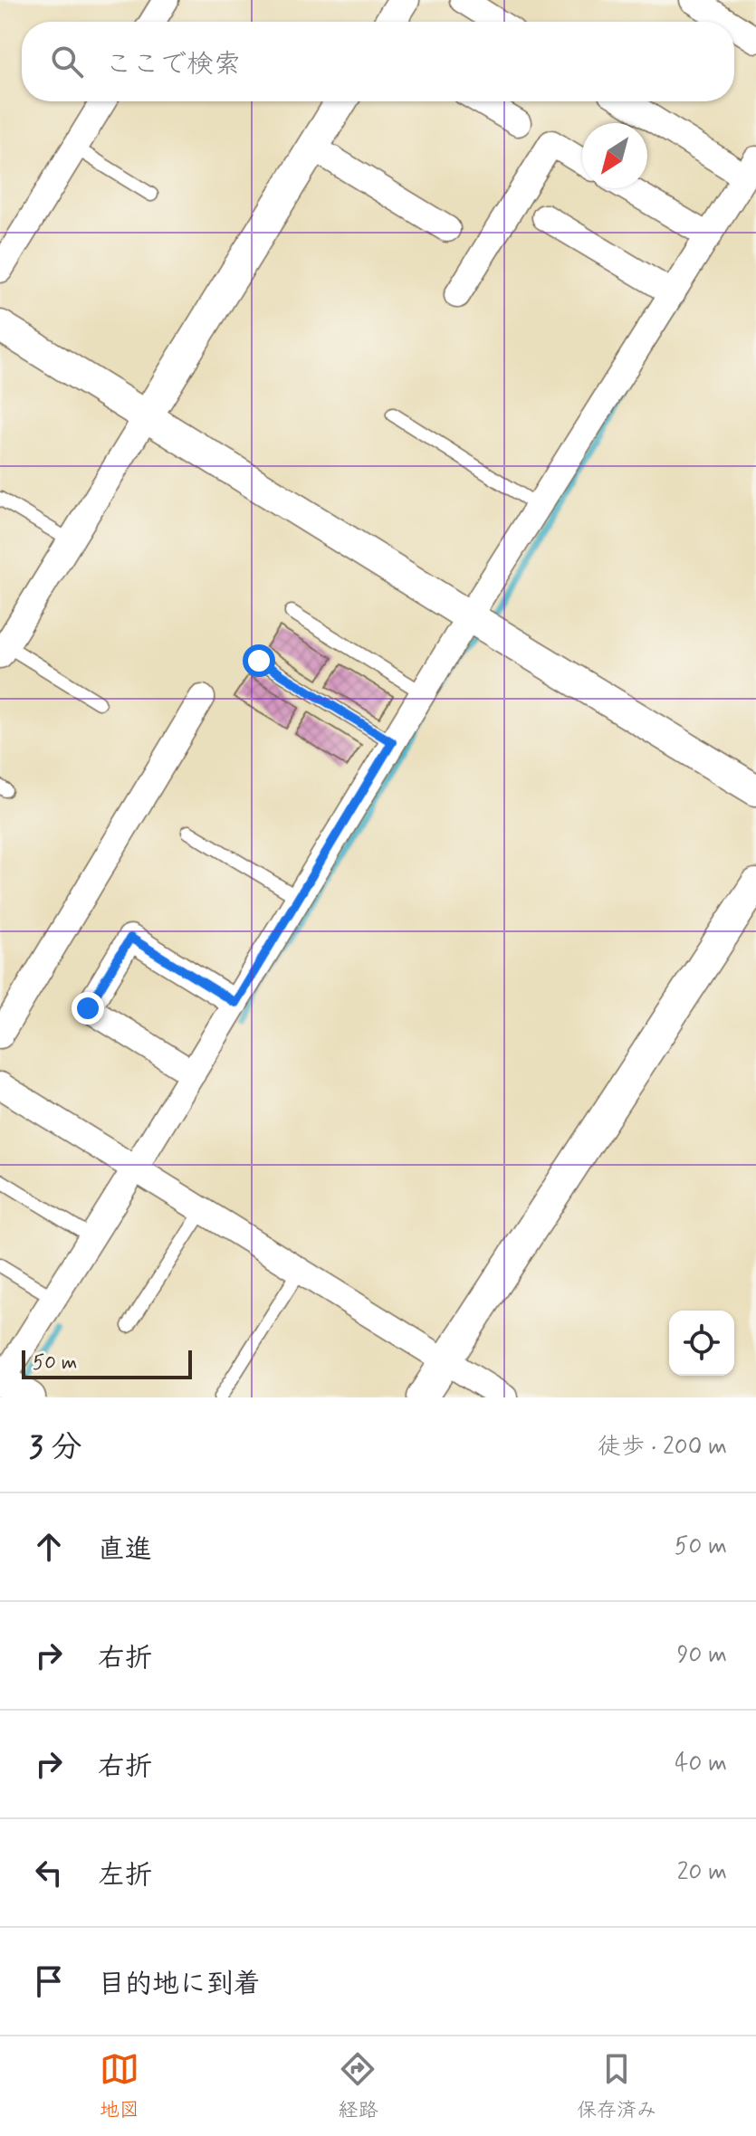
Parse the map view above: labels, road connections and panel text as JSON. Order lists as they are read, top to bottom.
{
  "scale_bar": "50 m",
  "north": "bottom left",
  "page": {
    "search": "ここで検索",
    "scale": "50 m",
    "heading": ["3 分", "徒歩 · 200 m"],
    "list": [
      ["直進", "50 m"],
      ["右折", "90 m"],
      ["右折", "40 m"],
      ["左折", "20 m"],
      "目的地に到着"
    ],
    "nav": ["地図", "経路", "保存済み"]
  }
}
